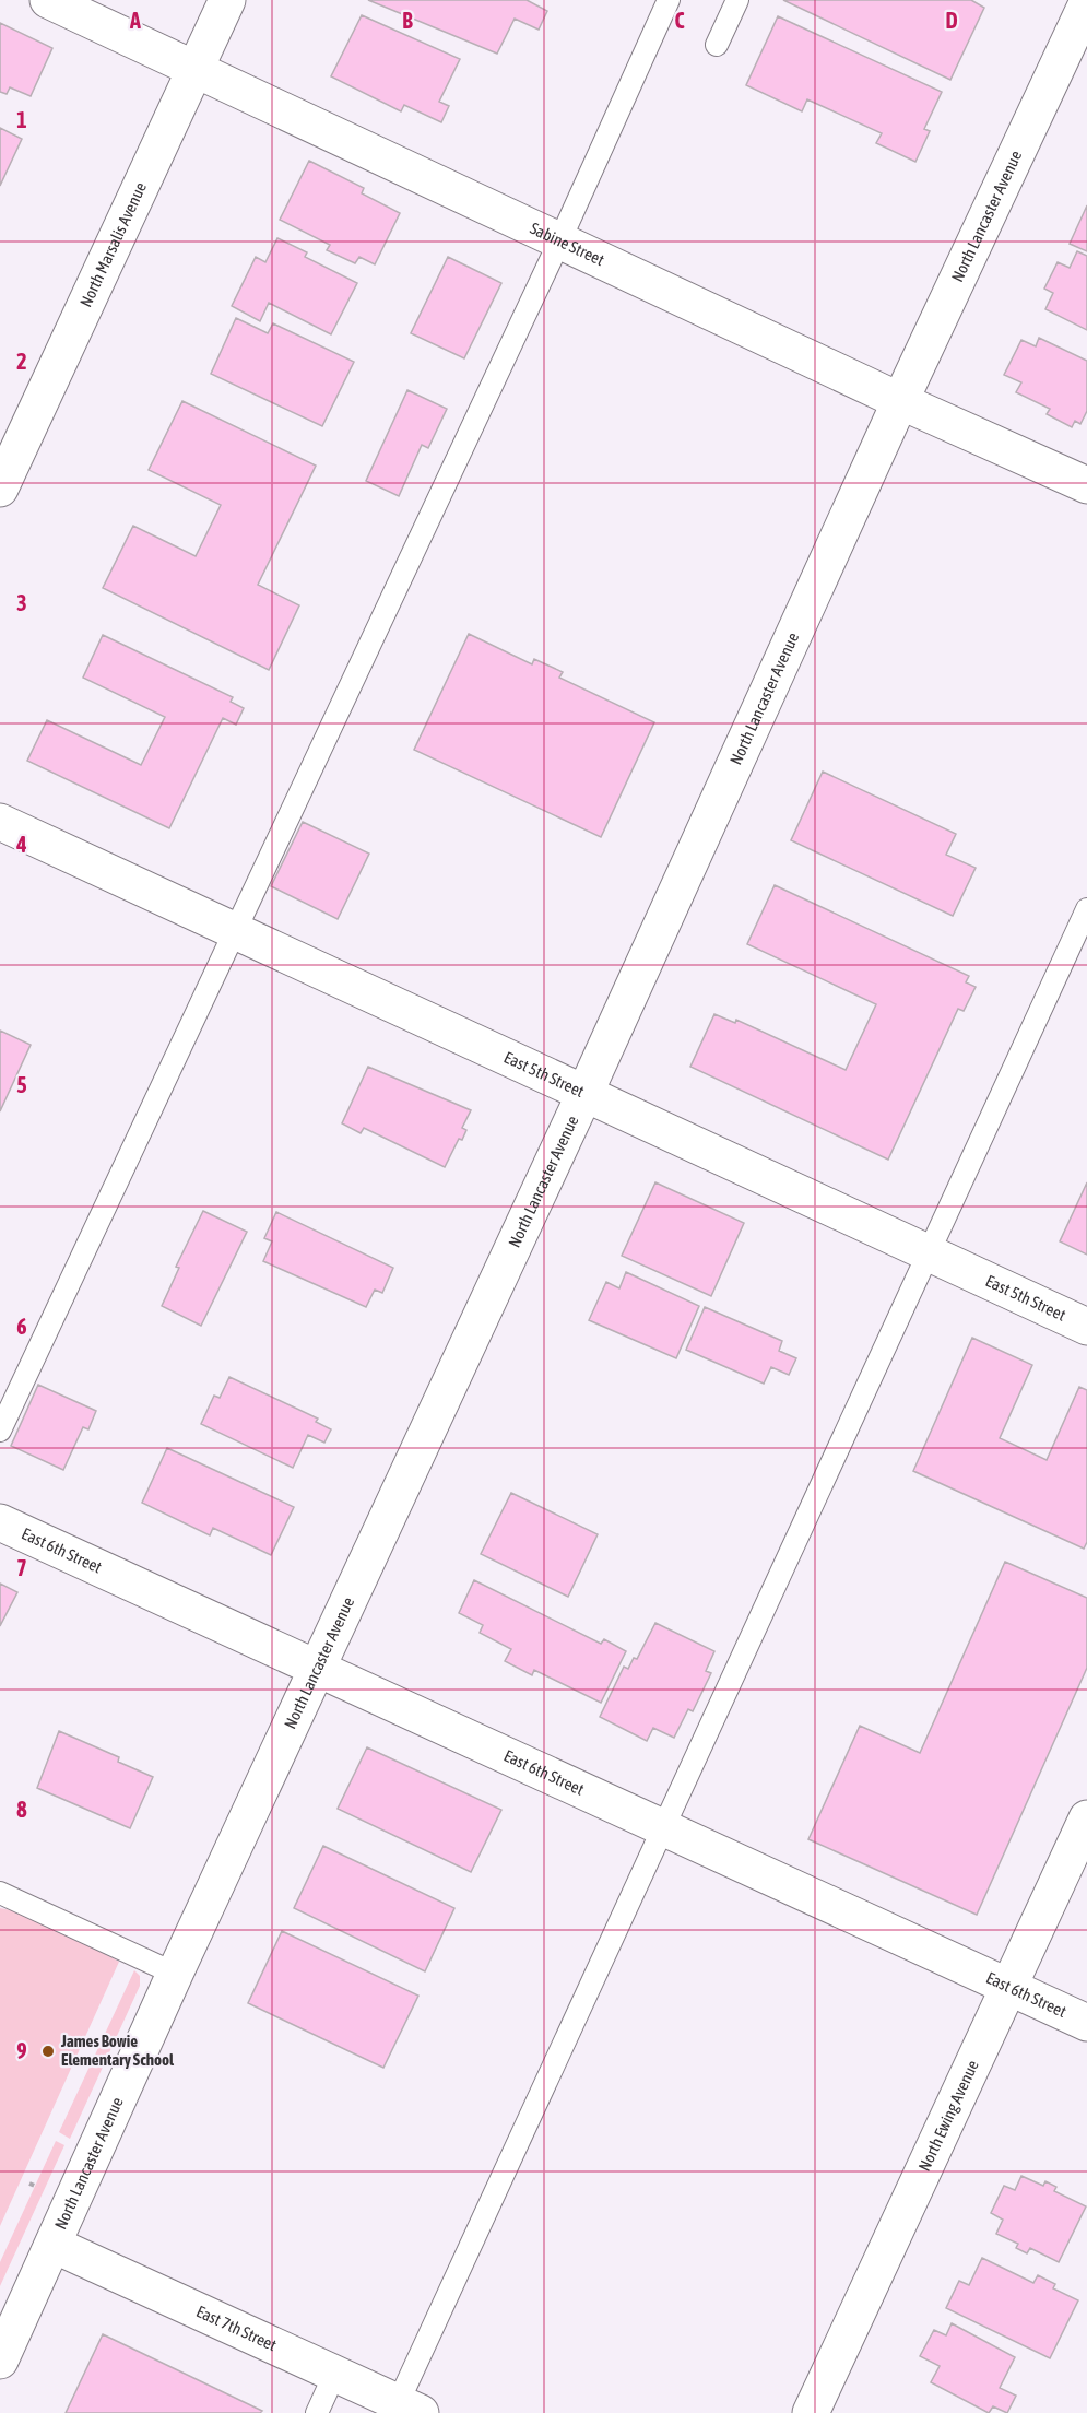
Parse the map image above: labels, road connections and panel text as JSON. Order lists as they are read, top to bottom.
{
  "streets": {
    "street": [
      "North Lancaster Avenue",
      "Sabine Street",
      "North Marsalis Avenue",
      "East 5th Street",
      "East 6th Street",
      "North Ewing Avenue",
      "East 7th Street"
    ]
  },
  "crossings": [
    ["North Lancaster Avenue", "Sabine Street"],
    ["North Lancaster Avenue", "East 5th Street"],
    ["North Lancaster Avenue", "East 6th Street"],
    ["North Lancaster Avenue", "East 7th Street"],
    ["Sabine Street", "North Marsalis Avenue"],
    ["East 6th Street", "North Ewing Avenue"]
  ],
  "places": ["James Bowie Elementary School"],
  "grid": {
    "columns": [
      "A",
      "B",
      "C",
      "D"
    ],
    "rows": [
      "1",
      "2",
      "3",
      "4",
      "5",
      "6",
      "7",
      "8",
      "9"
    ]
  }
}
